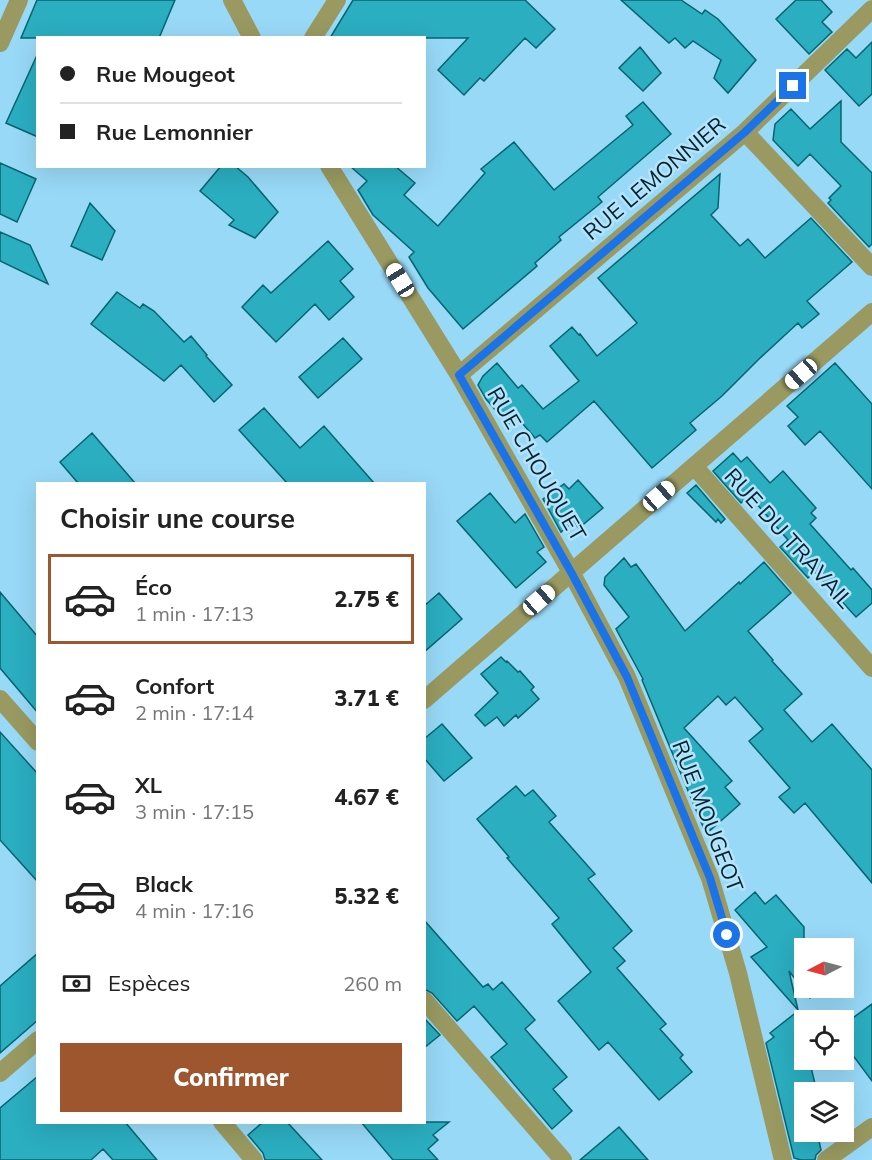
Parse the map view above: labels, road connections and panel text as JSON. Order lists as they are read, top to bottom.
{
  "streets": {
    "street": [
      "RUE LEMONNIER",
      "RUE CHOUQUET",
      "RUE DU TRAVAIL",
      "RUE MOUGEOT"
    ]
  },
  "crossings": [
    ["RUE LEMONNIER", "RUE CHOUQUET"],
    ["RUE CHOUQUET", "RUE MOUGEOT"]
  ],
  "north": "left",
  "page": {
    "banner": ["Rue Mougeot", "Rue Lemonnier"],
    "heading": "Choisir une course",
    "list": [
      {
        "name": "Éco",
        "note": "1 min · 17:13",
        "value": "2.75 €"
      },
      {
        "name": "Confort",
        "note": "2 min · 17:14",
        "value": "3.71 €"
      },
      {
        "name": "XL",
        "note": "3 min · 17:15",
        "value": "4.67 €"
      },
      {
        "name": "Black",
        "note": "4 min · 17:16",
        "value": "5.32 €"
      }
    ],
    "pay": ["Espèces", "260 m"],
    "buttons": "Confirmer"
  }
}
